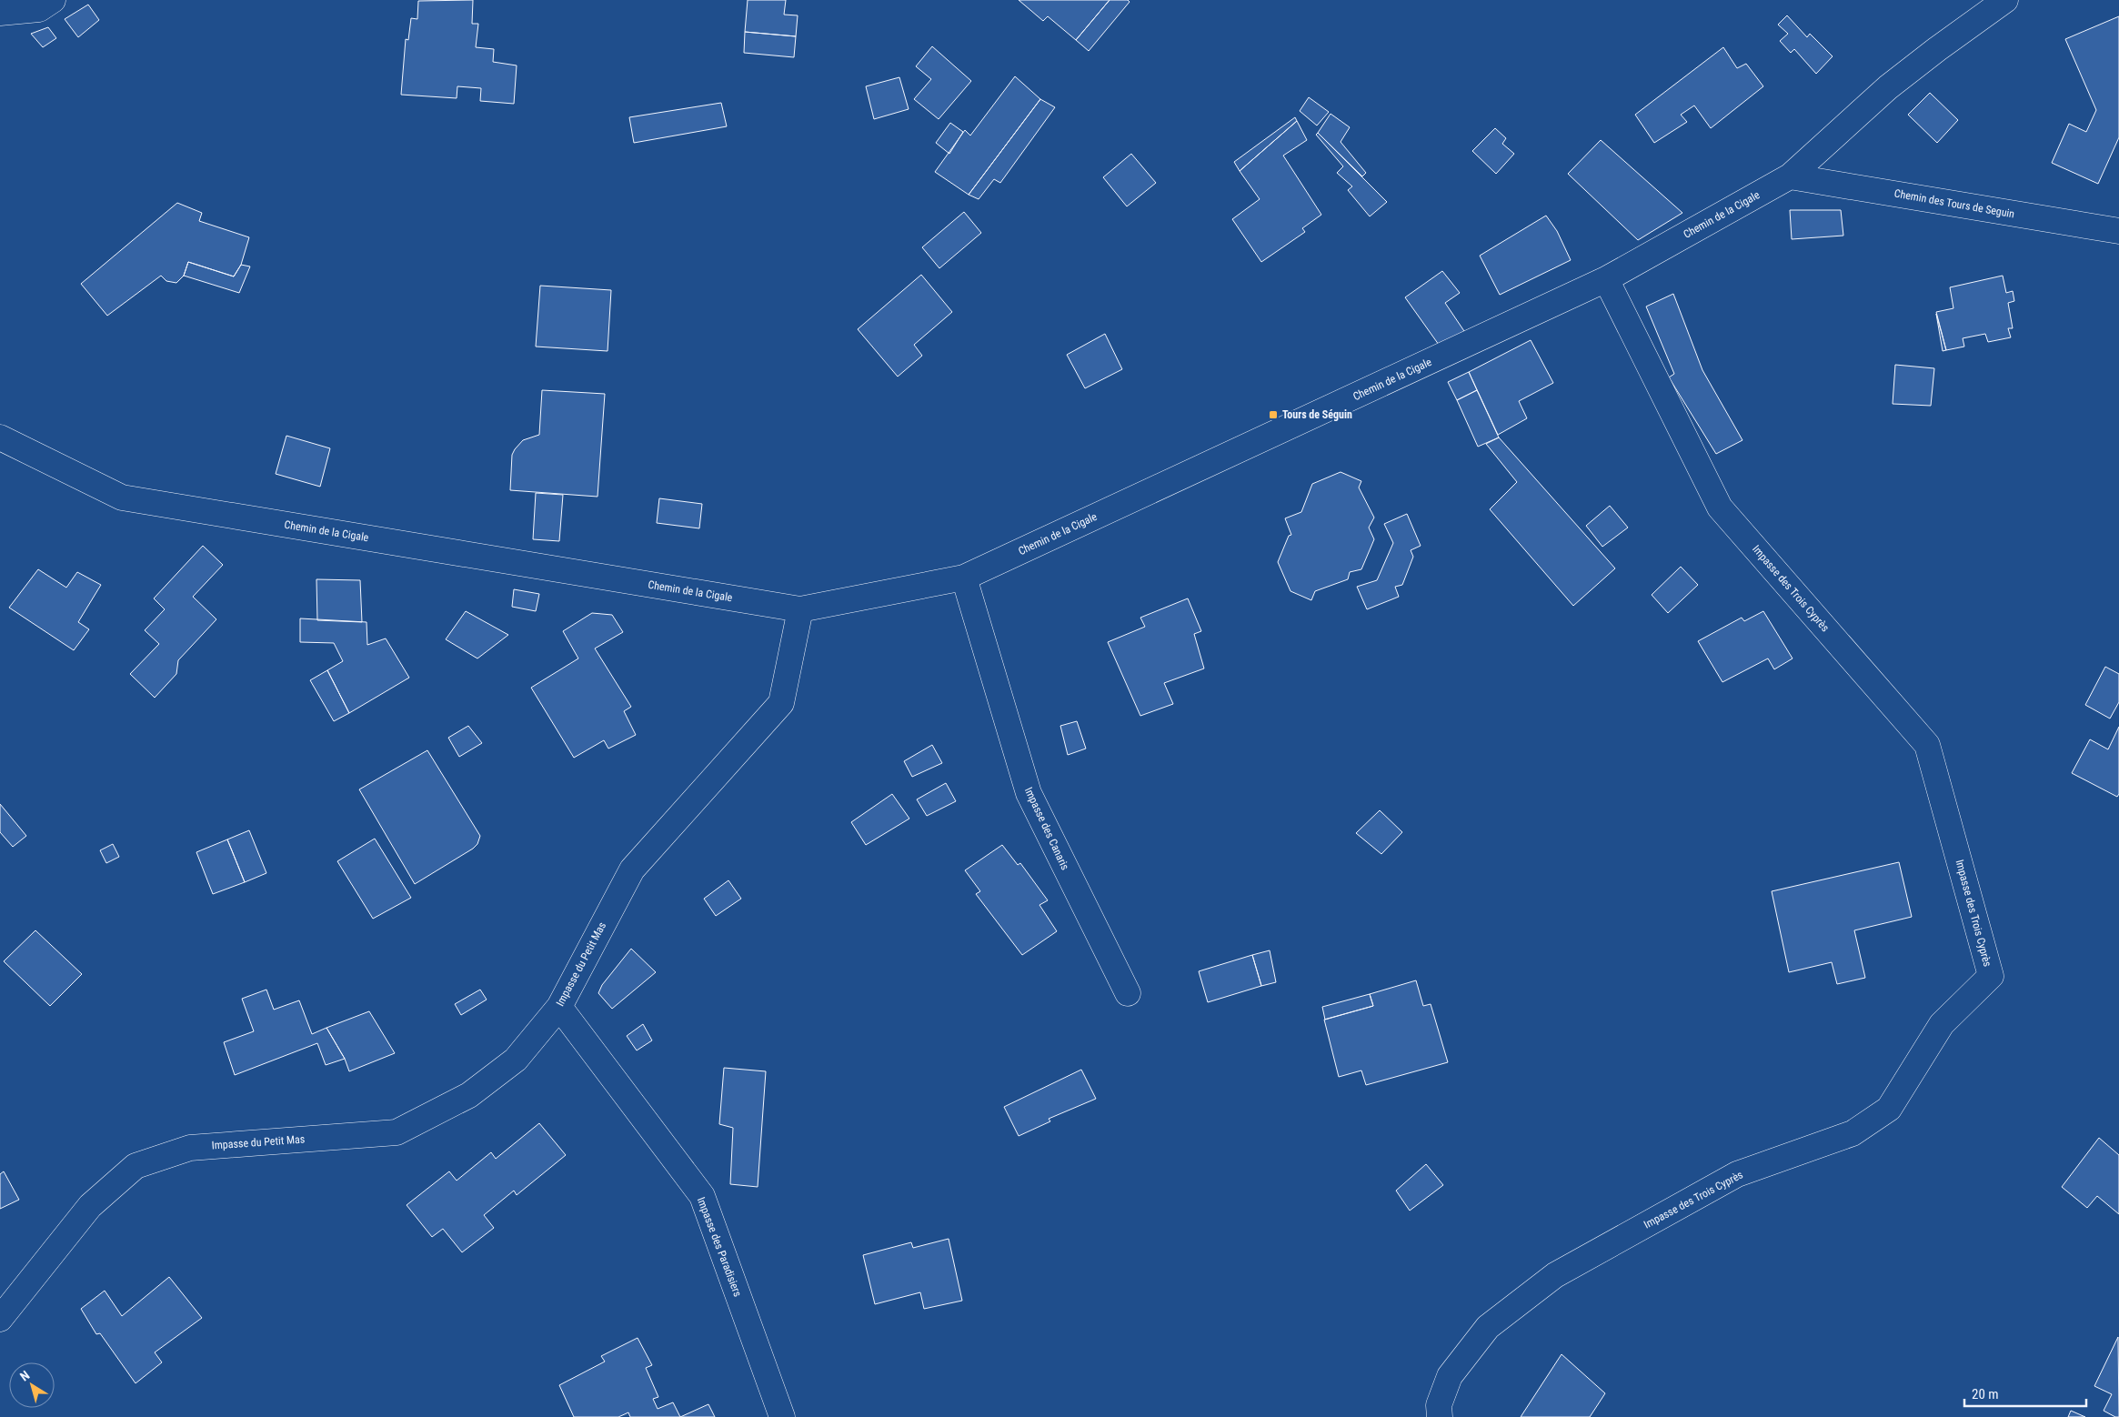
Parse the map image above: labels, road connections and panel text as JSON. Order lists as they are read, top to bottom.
{
  "streets": {
    "street": [
      "Chemin des Tours de Seguin",
      "Chemin de la Cigale",
      "Impasse des Trois Cyprès",
      "Impasse des Canaris",
      "Impasse du Petit Mas",
      "Impasse des Paradisiers"
    ]
  },
  "crossings": [
    ["Chemin des Tours de Seguin", "Chemin de la Cigale"],
    ["Chemin de la Cigale", "Impasse des Trois Cyprès"],
    ["Chemin de la Cigale", "Impasse des Canaris"],
    ["Chemin de la Cigale", "Impasse du Petit Mas"],
    ["Impasse du Petit Mas", "Impasse des Paradisiers"]
  ],
  "places": {
    "transit": ["Tours de Séguin"]
  },
  "scale_bar": "20 m",
  "north": "top left"
}
